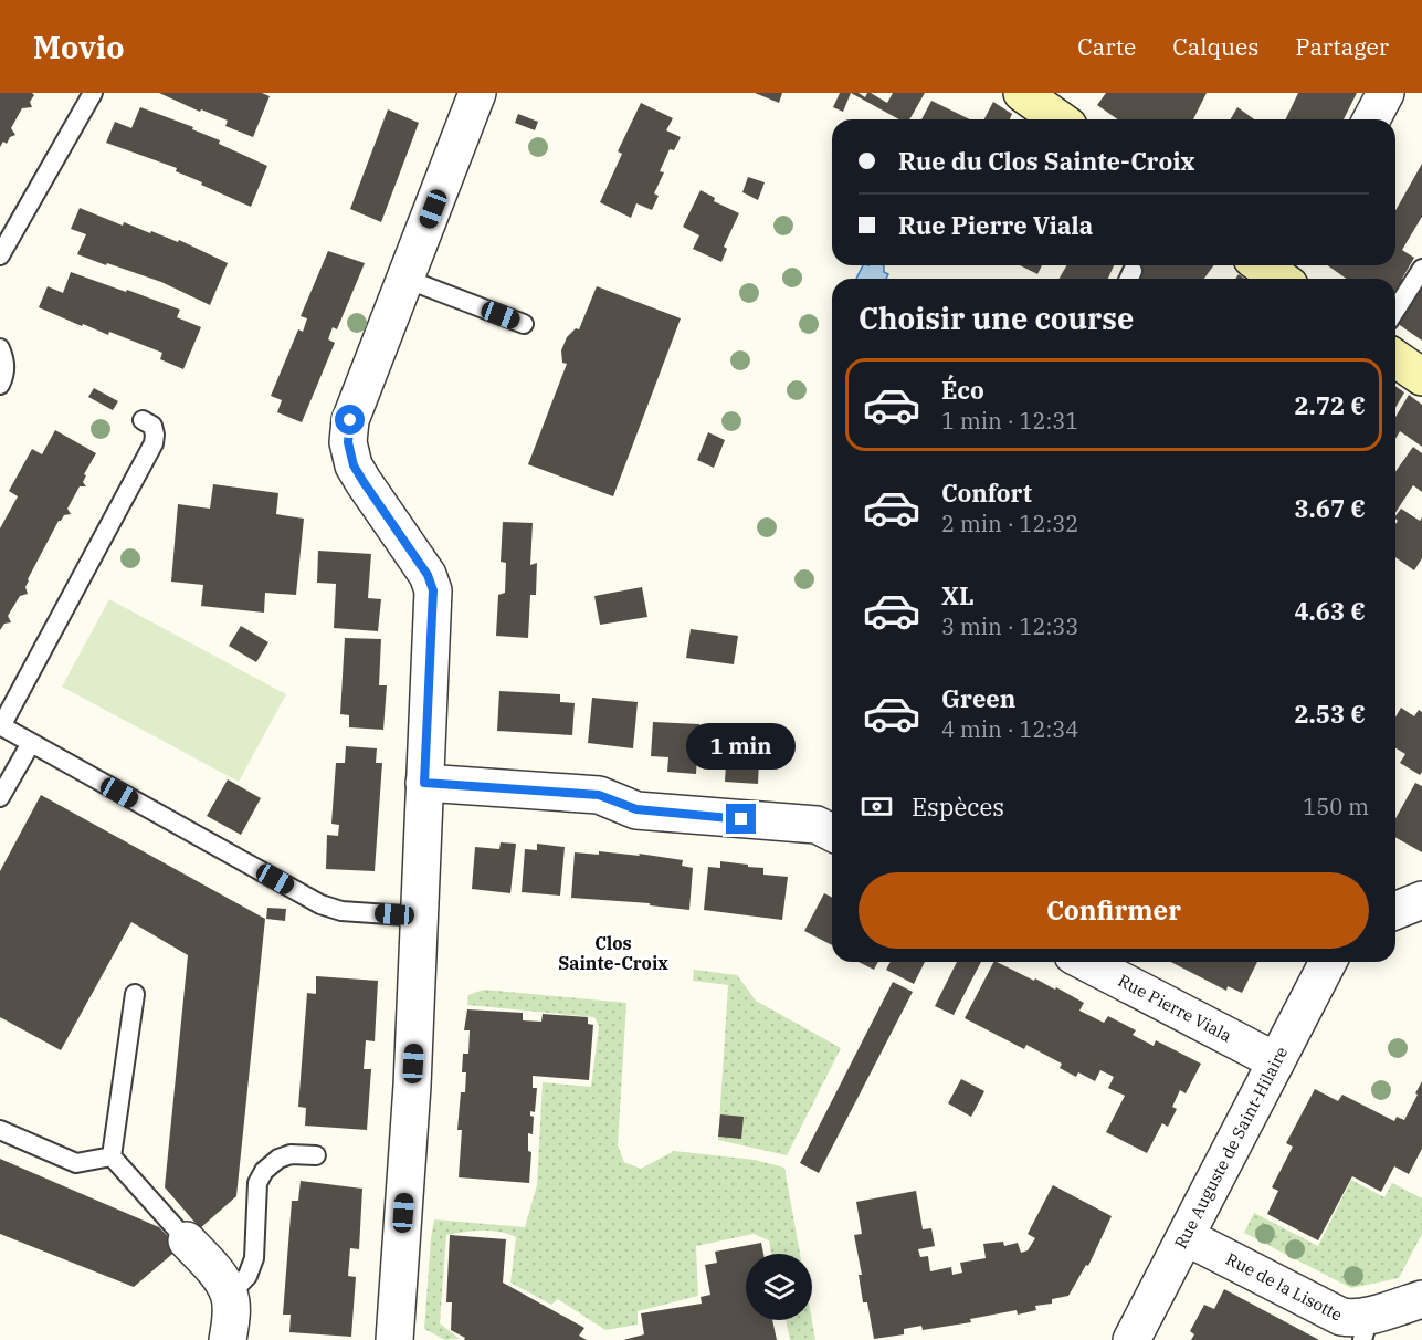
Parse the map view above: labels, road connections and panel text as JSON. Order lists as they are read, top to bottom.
{
  "streets": {
    "street": ["Rue Pierre Viala", "Rue Auguste de Saint-Hilaire", "Rue de la Lisotte"]
  },
  "crossings": [
    ["Rue Pierre Viala", "Rue Auguste de Saint-Hilaire"],
    ["Rue Auguste de Saint-Hilaire", "Rue de la Lisotte"]
  ],
  "districts": ["Clos Sainte-Croix"],
  "page": {
    "header": "Movio",
    "nav": ["Carte", "Calques", "Partager"],
    "banner": ["Rue du Clos Sainte-Croix", "Rue Pierre Viala"],
    "heading": "Choisir une course",
    "list": [
      {
        "name": "Éco",
        "note": "1 min · 12:31",
        "value": "2.72 €"
      },
      {
        "name": "Confort",
        "note": "2 min · 12:32",
        "value": "3.67 €"
      },
      {
        "name": "XL",
        "note": "3 min · 12:33",
        "value": "4.63 €"
      },
      {
        "name": "Green",
        "note": "4 min · 12:34",
        "value": "2.53 €"
      }
    ],
    "bubble": "1 min",
    "pay": ["Espèces", "150 m"],
    "buttons": "Confirmer"
  }
}
